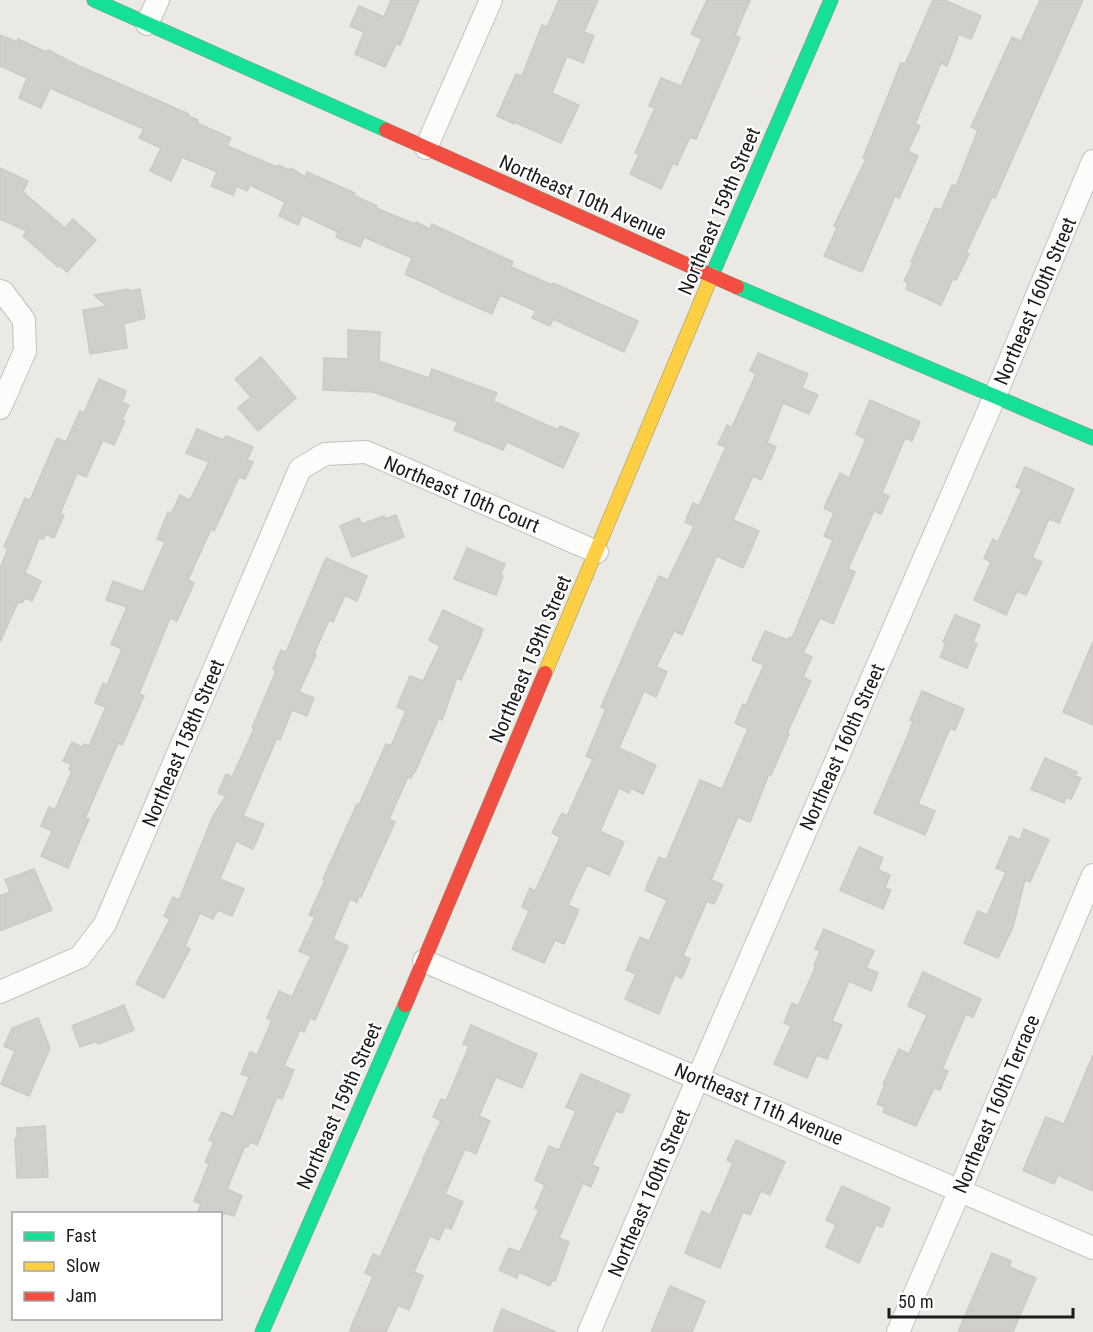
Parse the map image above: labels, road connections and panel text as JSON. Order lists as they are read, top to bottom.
{
  "streets": {
    "street": [
      "Northeast 10th Avenue",
      "Northeast 159th Street",
      "Northeast 160th Street",
      "Northeast 10th Court",
      "Northeast 158th Street",
      "Northeast 11th Avenue",
      "Northeast 160th Terrace"
    ]
  },
  "crossings": [
    ["Northeast 10th Avenue", "Northeast 159th Street"],
    ["Northeast 10th Avenue", "Northeast 160th Street"],
    ["Northeast 159th Street", "Northeast 10th Court"],
    ["Northeast 159th Street", "Northeast 11th Avenue"],
    ["Northeast 160th Street", "Northeast 11th Avenue"],
    ["Northeast 10th Court", "Northeast 158th Street"],
    ["Northeast 11th Avenue", "Northeast 160th Terrace"]
  ],
  "legend": ["Fast", "Slow", "Jam"],
  "scale_bar": "50 m"
}
